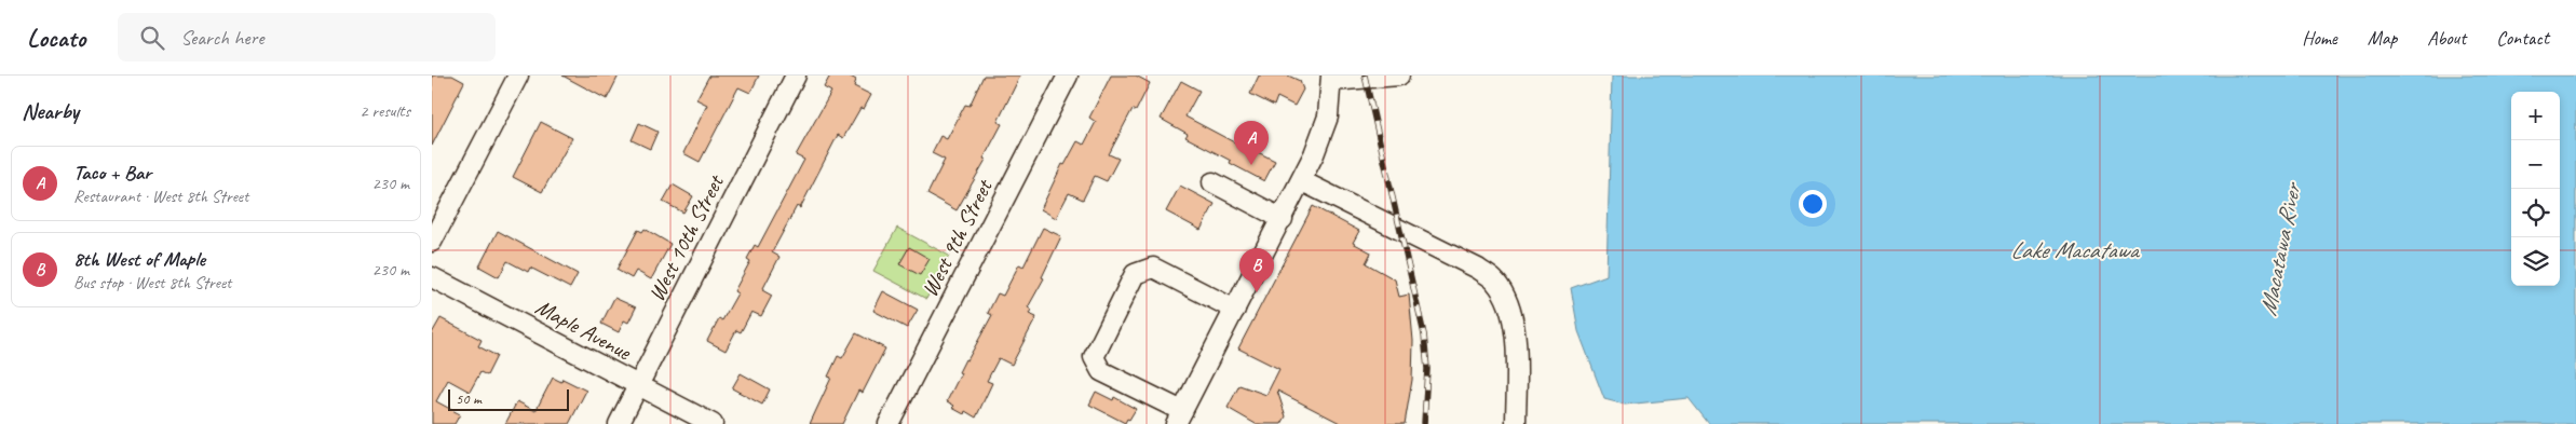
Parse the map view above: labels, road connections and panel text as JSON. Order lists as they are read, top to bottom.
{
  "streets": {
    "street": ["West 10th Street", "West 9th Street", "Maple Avenue"]
  },
  "crossings": [
    ["West 10th Street", "Maple Avenue"]
  ],
  "water": ["Lake Macatawa", "Macatawa River"],
  "scale_bar": "50 m",
  "page": {
    "header": "Locato",
    "search": "Search here",
    "nav": [
      "Home",
      "Map",
      "About",
      "Contact"
    ],
    "heading": ["Nearby", "2 results"],
    "map_buttons": ["+", "−"],
    "pins": ["A", "B"],
    "list": [
      {
        "mark": "A",
        "name": "Taco + Bar",
        "note": "Restaurant · West 8th Street",
        "value": "230 m"
      },
      {
        "mark": "B",
        "name": "8th West of Maple",
        "note": "Bus stop · West 8th Street",
        "value": "230 m"
      }
    ],
    "scale": "50 m"
  }
}
